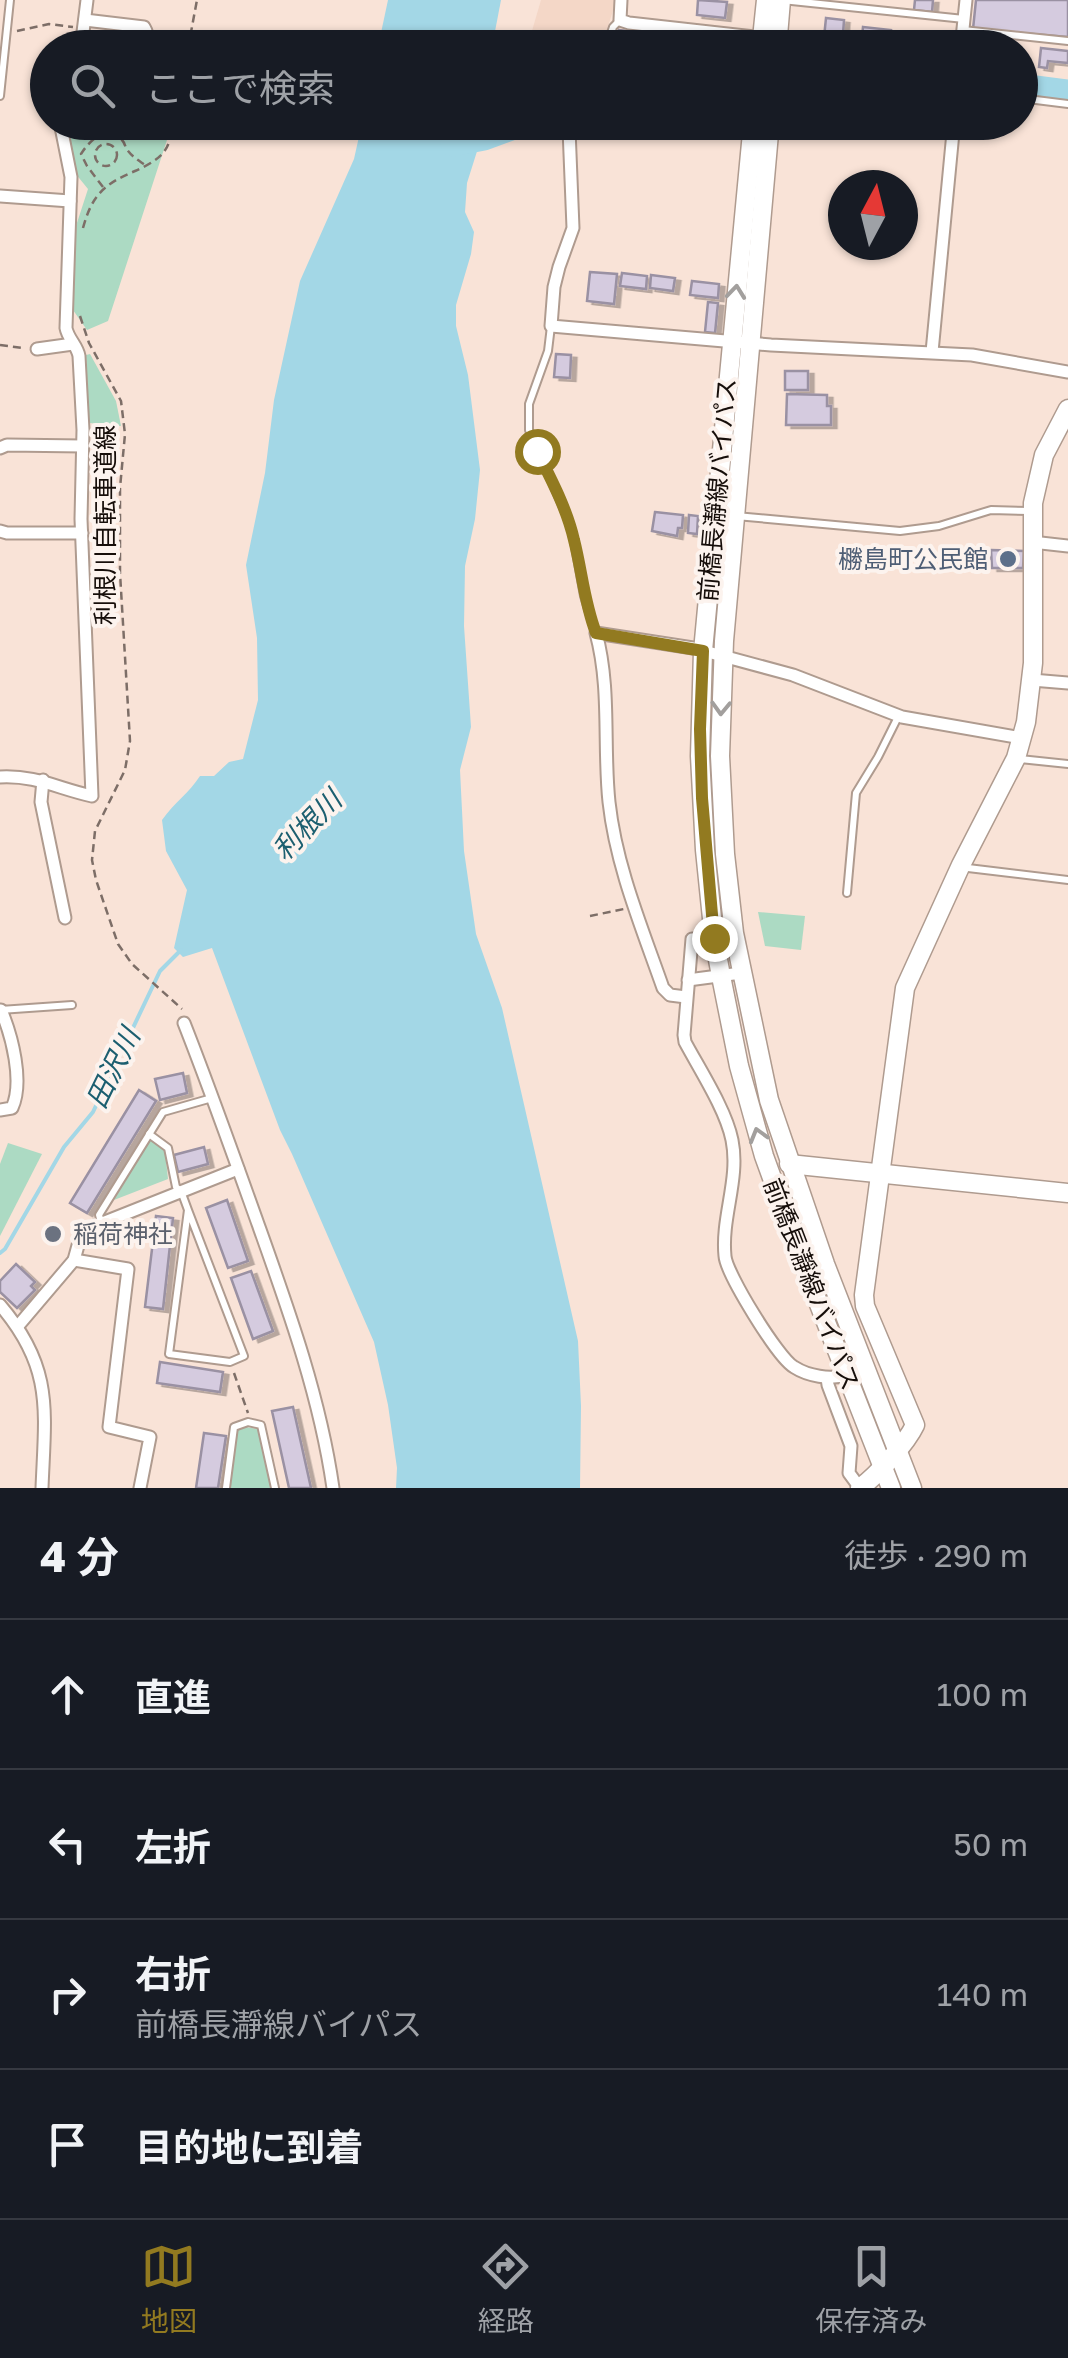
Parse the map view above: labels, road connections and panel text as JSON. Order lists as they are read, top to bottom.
{
  "streets": {
    "main road": ["前橋長瀞線バイパス"],
    "path": ["利根川自転車道線"]
  },
  "water": ["利根川", "田沢川"],
  "places": ["橳島町公民館", "稲荷神社"],
  "north": "top",
  "page": {
    "search": "ここで検索",
    "heading": ["4 分", "徒歩 · 290 m"],
    "list": [
      ["直進", "100 m"],
      ["左折", "50 m"],
      ["右折", "前橋長瀞線バイパス", "140 m"],
      "目的地に到着"
    ],
    "nav": ["地図", "経路", "保存済み"]
  }
}
